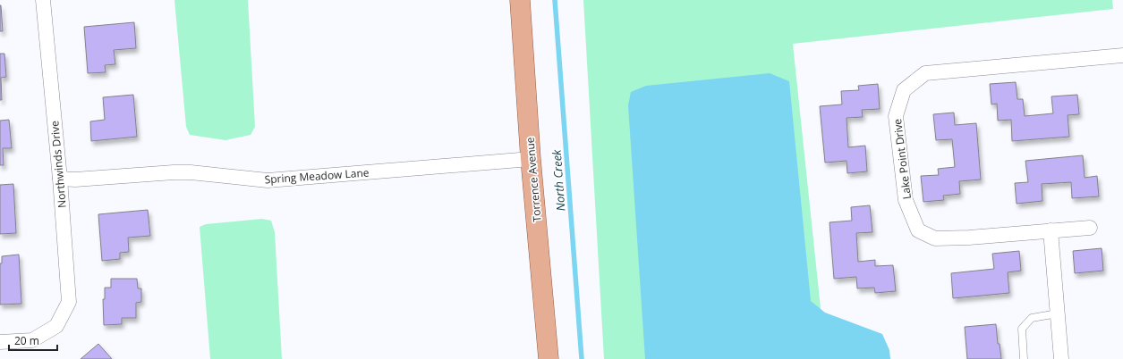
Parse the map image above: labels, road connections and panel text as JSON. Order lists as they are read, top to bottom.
{
  "streets": {
    "main road": ["Torrence Avenue"],
    "street": ["Lake Point Drive", "Northwinds Drive", "Spring Meadow Lane"]
  },
  "crossings": [
    ["Northwinds Drive", "Spring Meadow Lane"],
    ["Spring Meadow Lane", "Torrence Avenue"]
  ],
  "water": ["North Creek"],
  "scale_bar": "20 m"
}
